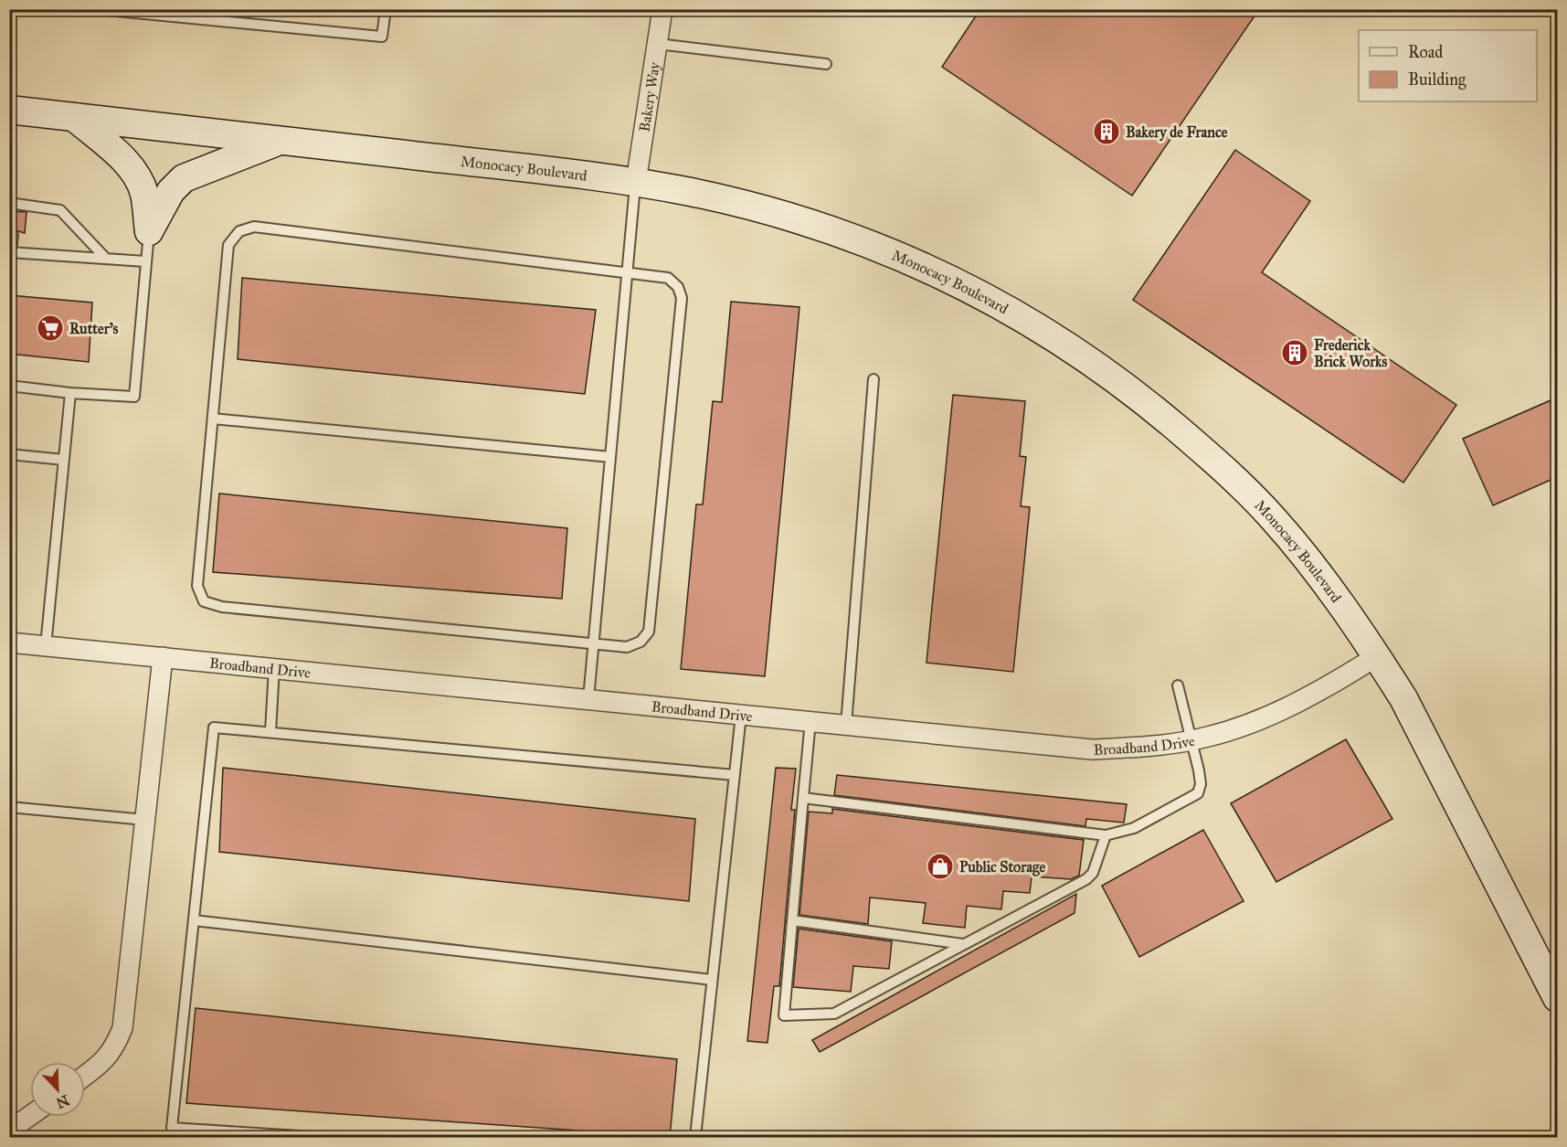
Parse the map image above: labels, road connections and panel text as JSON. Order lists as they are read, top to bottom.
{
  "streets": {
    "main road": ["Monocacy Boulevard"],
    "street": ["Bakery Way", "Broadband Drive"]
  },
  "crossings": [
    ["Bakery Way", "Monocacy Boulevard"],
    ["Monocacy Boulevard", "Broadband Drive"]
  ],
  "places": {
    "building": ["Bakery de France", "Frederick Brick Works"],
    "supermarket": ["Rutter's"],
    "shop": ["Public Storage"]
  },
  "legend": ["Road", "Building"],
  "north": "bottom right"
}
